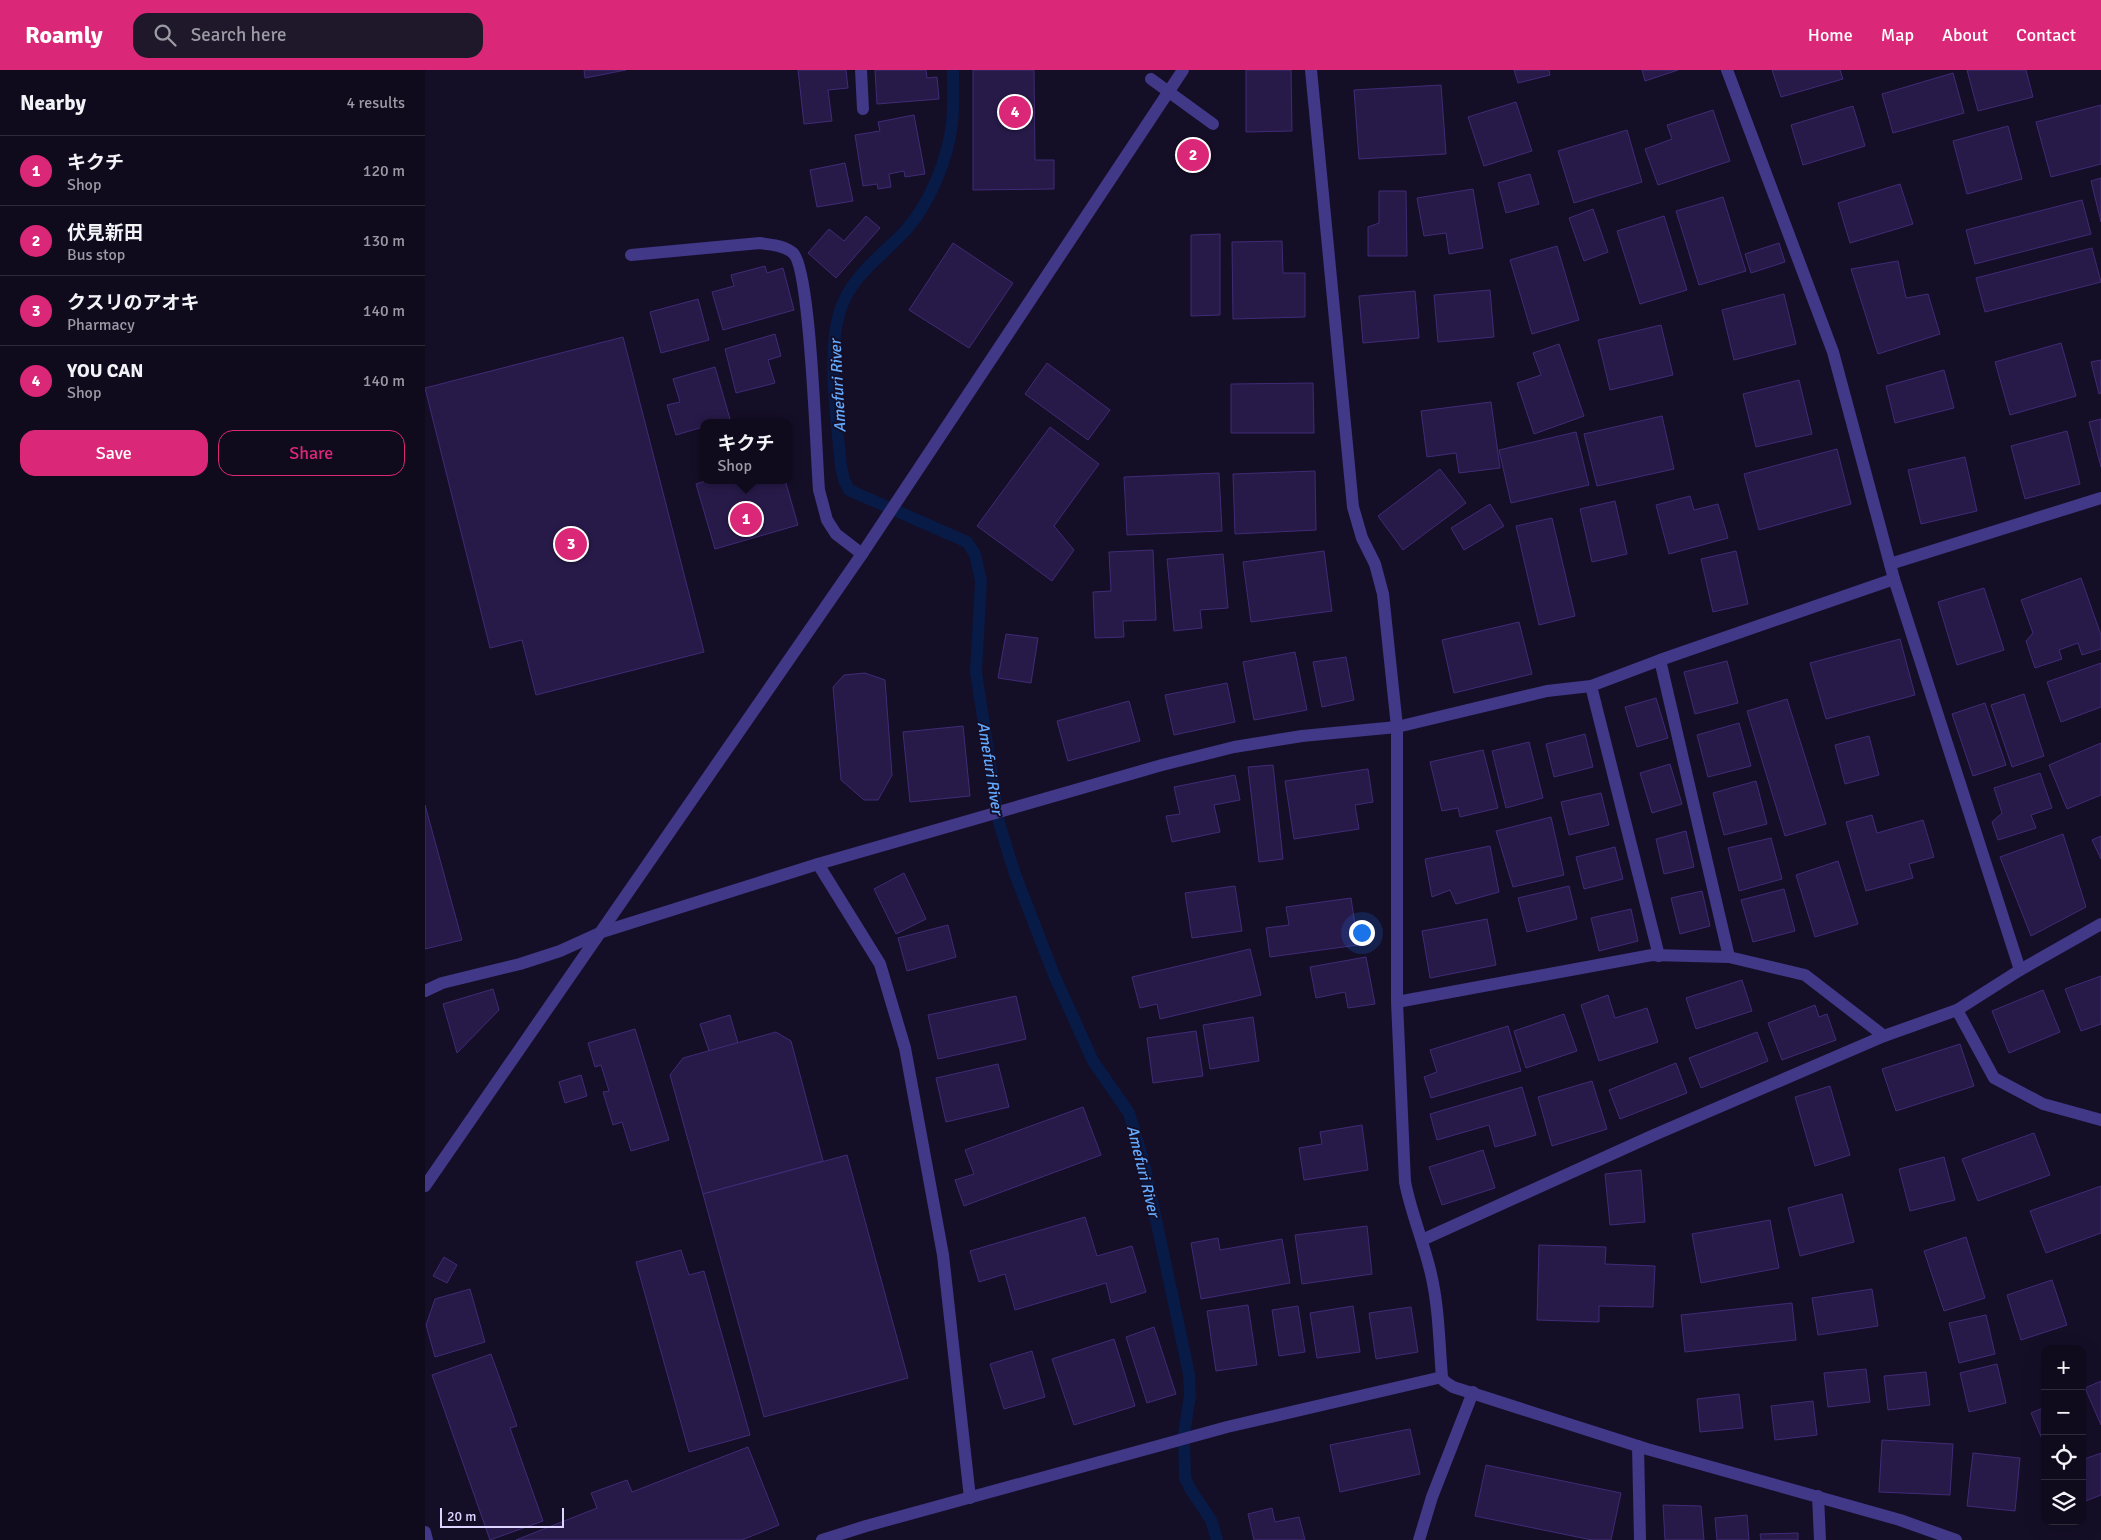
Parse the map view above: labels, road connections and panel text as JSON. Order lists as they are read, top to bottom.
{
  "water": ["Amefuri River"],
  "scale_bar": "20 m",
  "page": {
    "header": "Roamly",
    "search": "Search here",
    "nav": [
      "Home",
      "Map",
      "About",
      "Contact"
    ],
    "heading": ["Nearby", "4 results"],
    "pins": [
      "4",
      "2",
      "1",
      "3"
    ],
    "list": [
      {
        "mark": "1",
        "name": "キクチ",
        "note": "Shop",
        "value": "120 m"
      },
      {
        "mark": "2",
        "name": "伏見新田",
        "note": "Bus stop",
        "value": "130 m"
      },
      {
        "mark": "3",
        "name": "クスリのアオキ",
        "note": "Pharmacy",
        "value": "140 m"
      },
      {
        "mark": "4",
        "name": "YOU CAN",
        "note": "Shop",
        "value": "140 m"
      }
    ],
    "buttons": ["Save", "Share"],
    "popup": ["キクチ", "Shop"],
    "map_buttons": ["+", "−"],
    "scale": "20 m"
  }
}
